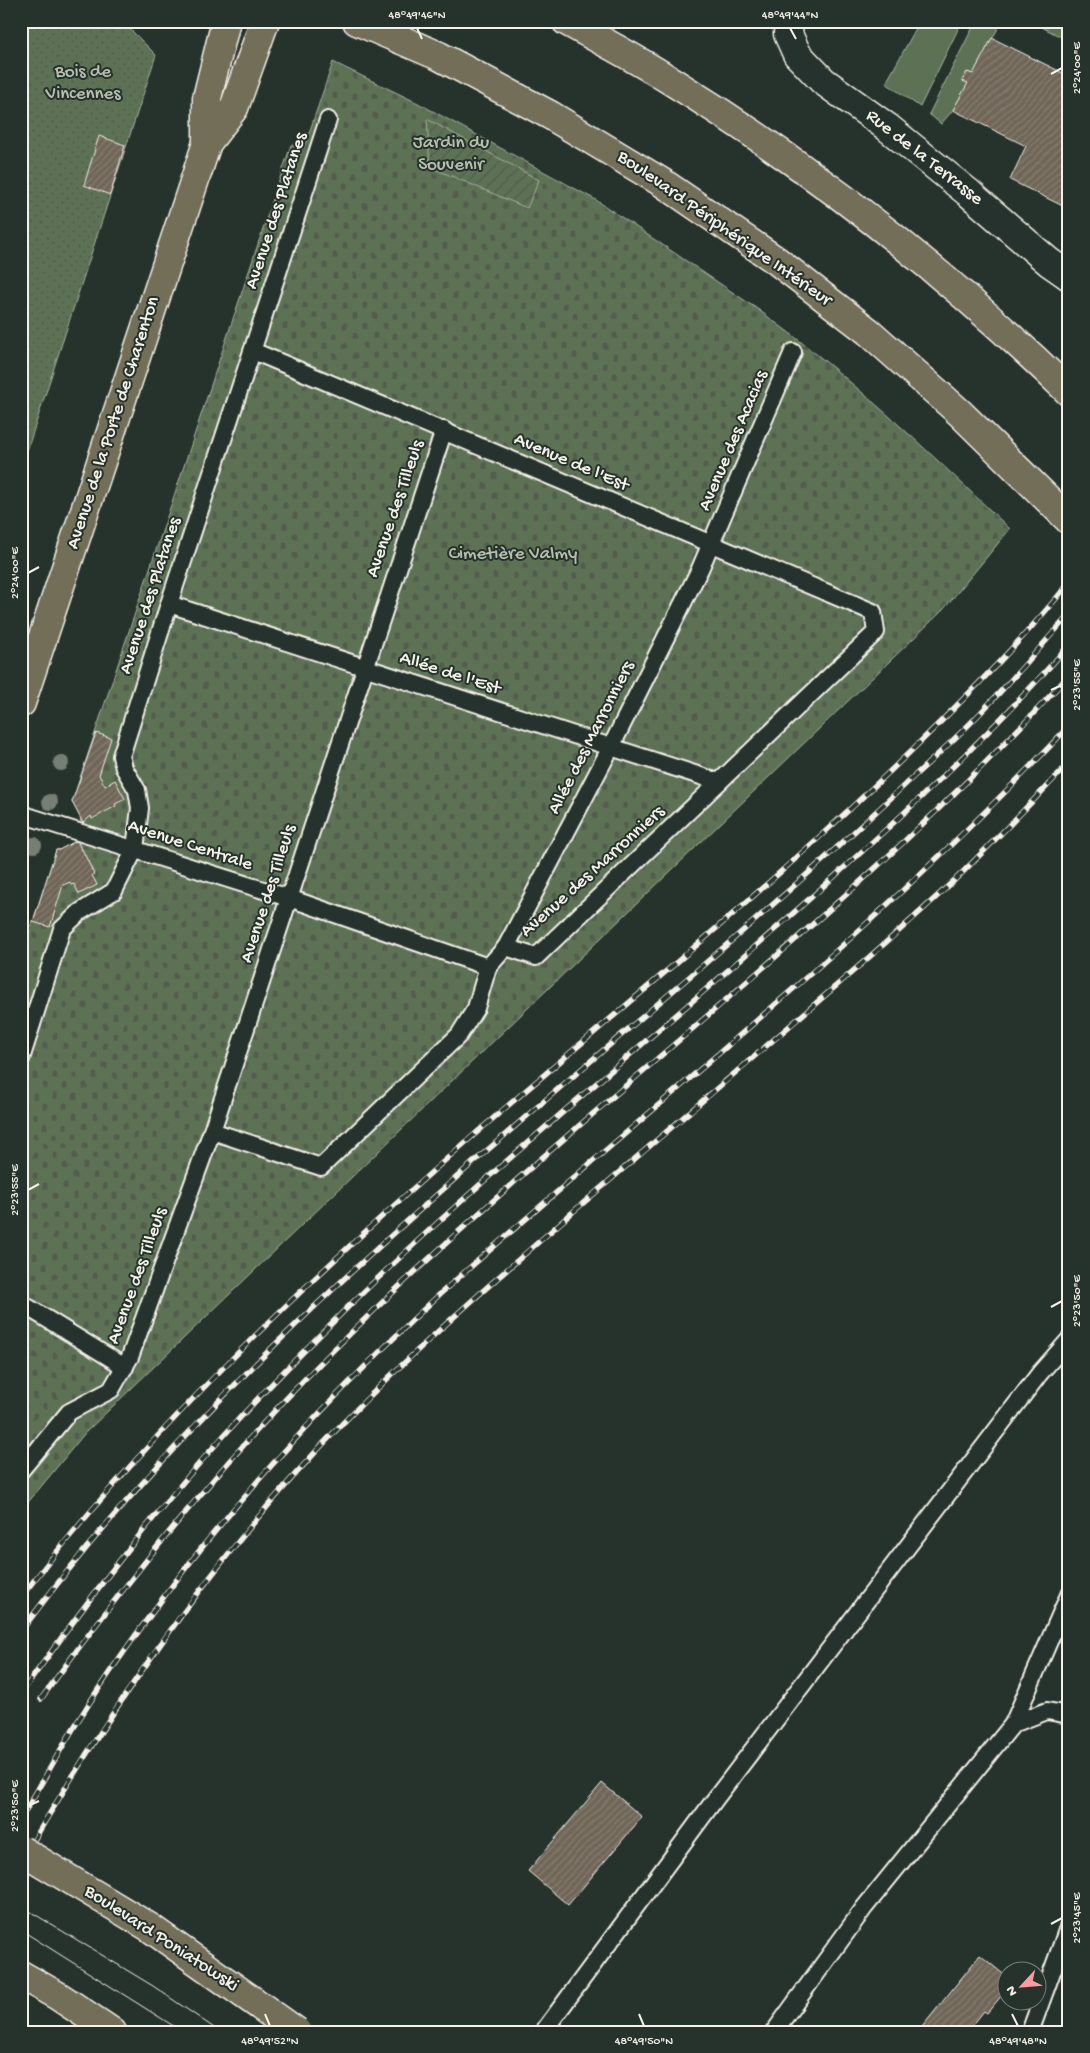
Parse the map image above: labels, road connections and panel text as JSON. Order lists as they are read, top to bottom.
{
  "streets": {
    "main road": ["Boulevard Périphérique Intérieur", "Avenue de la Porte de Charenton", "Boulevard Poniatowski"],
    "street": ["Rue de la Terrasse"],
    "lane": [
      "Avenue des Platanes",
      "Avenue des Acacias",
      "Avenue de l'Est",
      "Avenue des Tilleuls",
      "Allée de l'Est",
      "Allée des Marronniers",
      "Avenue Centrale",
      "Avenue des Marronniers"
    ]
  },
  "crossings": [
    ["Avenue des Platanes", "Avenue de l'Est"],
    ["Avenue des Platanes", "Allée de l'Est"],
    ["Avenue des Platanes", "Avenue Centrale"],
    ["Avenue des Acacias", "Avenue de l'Est"],
    ["Avenue des Acacias", "Allée des Marronniers"],
    ["Avenue de l'Est", "Avenue des Tilleuls"],
    ["Avenue de l'Est", "Allée des Marronniers"],
    ["Avenue de l'Est", "Avenue des Marronniers"],
    ["Avenue des Tilleuls", "Allée de l'Est"],
    ["Avenue des Tilleuls", "Avenue Centrale"],
    ["Avenue des Tilleuls", "Avenue des Marronniers"],
    ["Allée de l'Est", "Allée des Marronniers"],
    ["Allée de l'Est", "Avenue des Marronniers"],
    ["Allée des Marronniers", "Avenue des Marronniers"],
    ["Avenue Centrale", "Avenue des Marronniers"]
  ],
  "parks": ["Bois de Vincennes", "Jardin du Souvenir", "Cimetière Valmy"],
  "north": "bottom left",
  "coordinates": [
    "48°49'46\"N",
    "48°49'44\"N",
    "2°24'00\"E",
    "2°23'55\"E",
    "2°23'50\"E",
    "2°23'45\"E",
    "48°49'52\"N",
    "48°49'50\"N",
    "48°49'48\"N"
  ]
}
